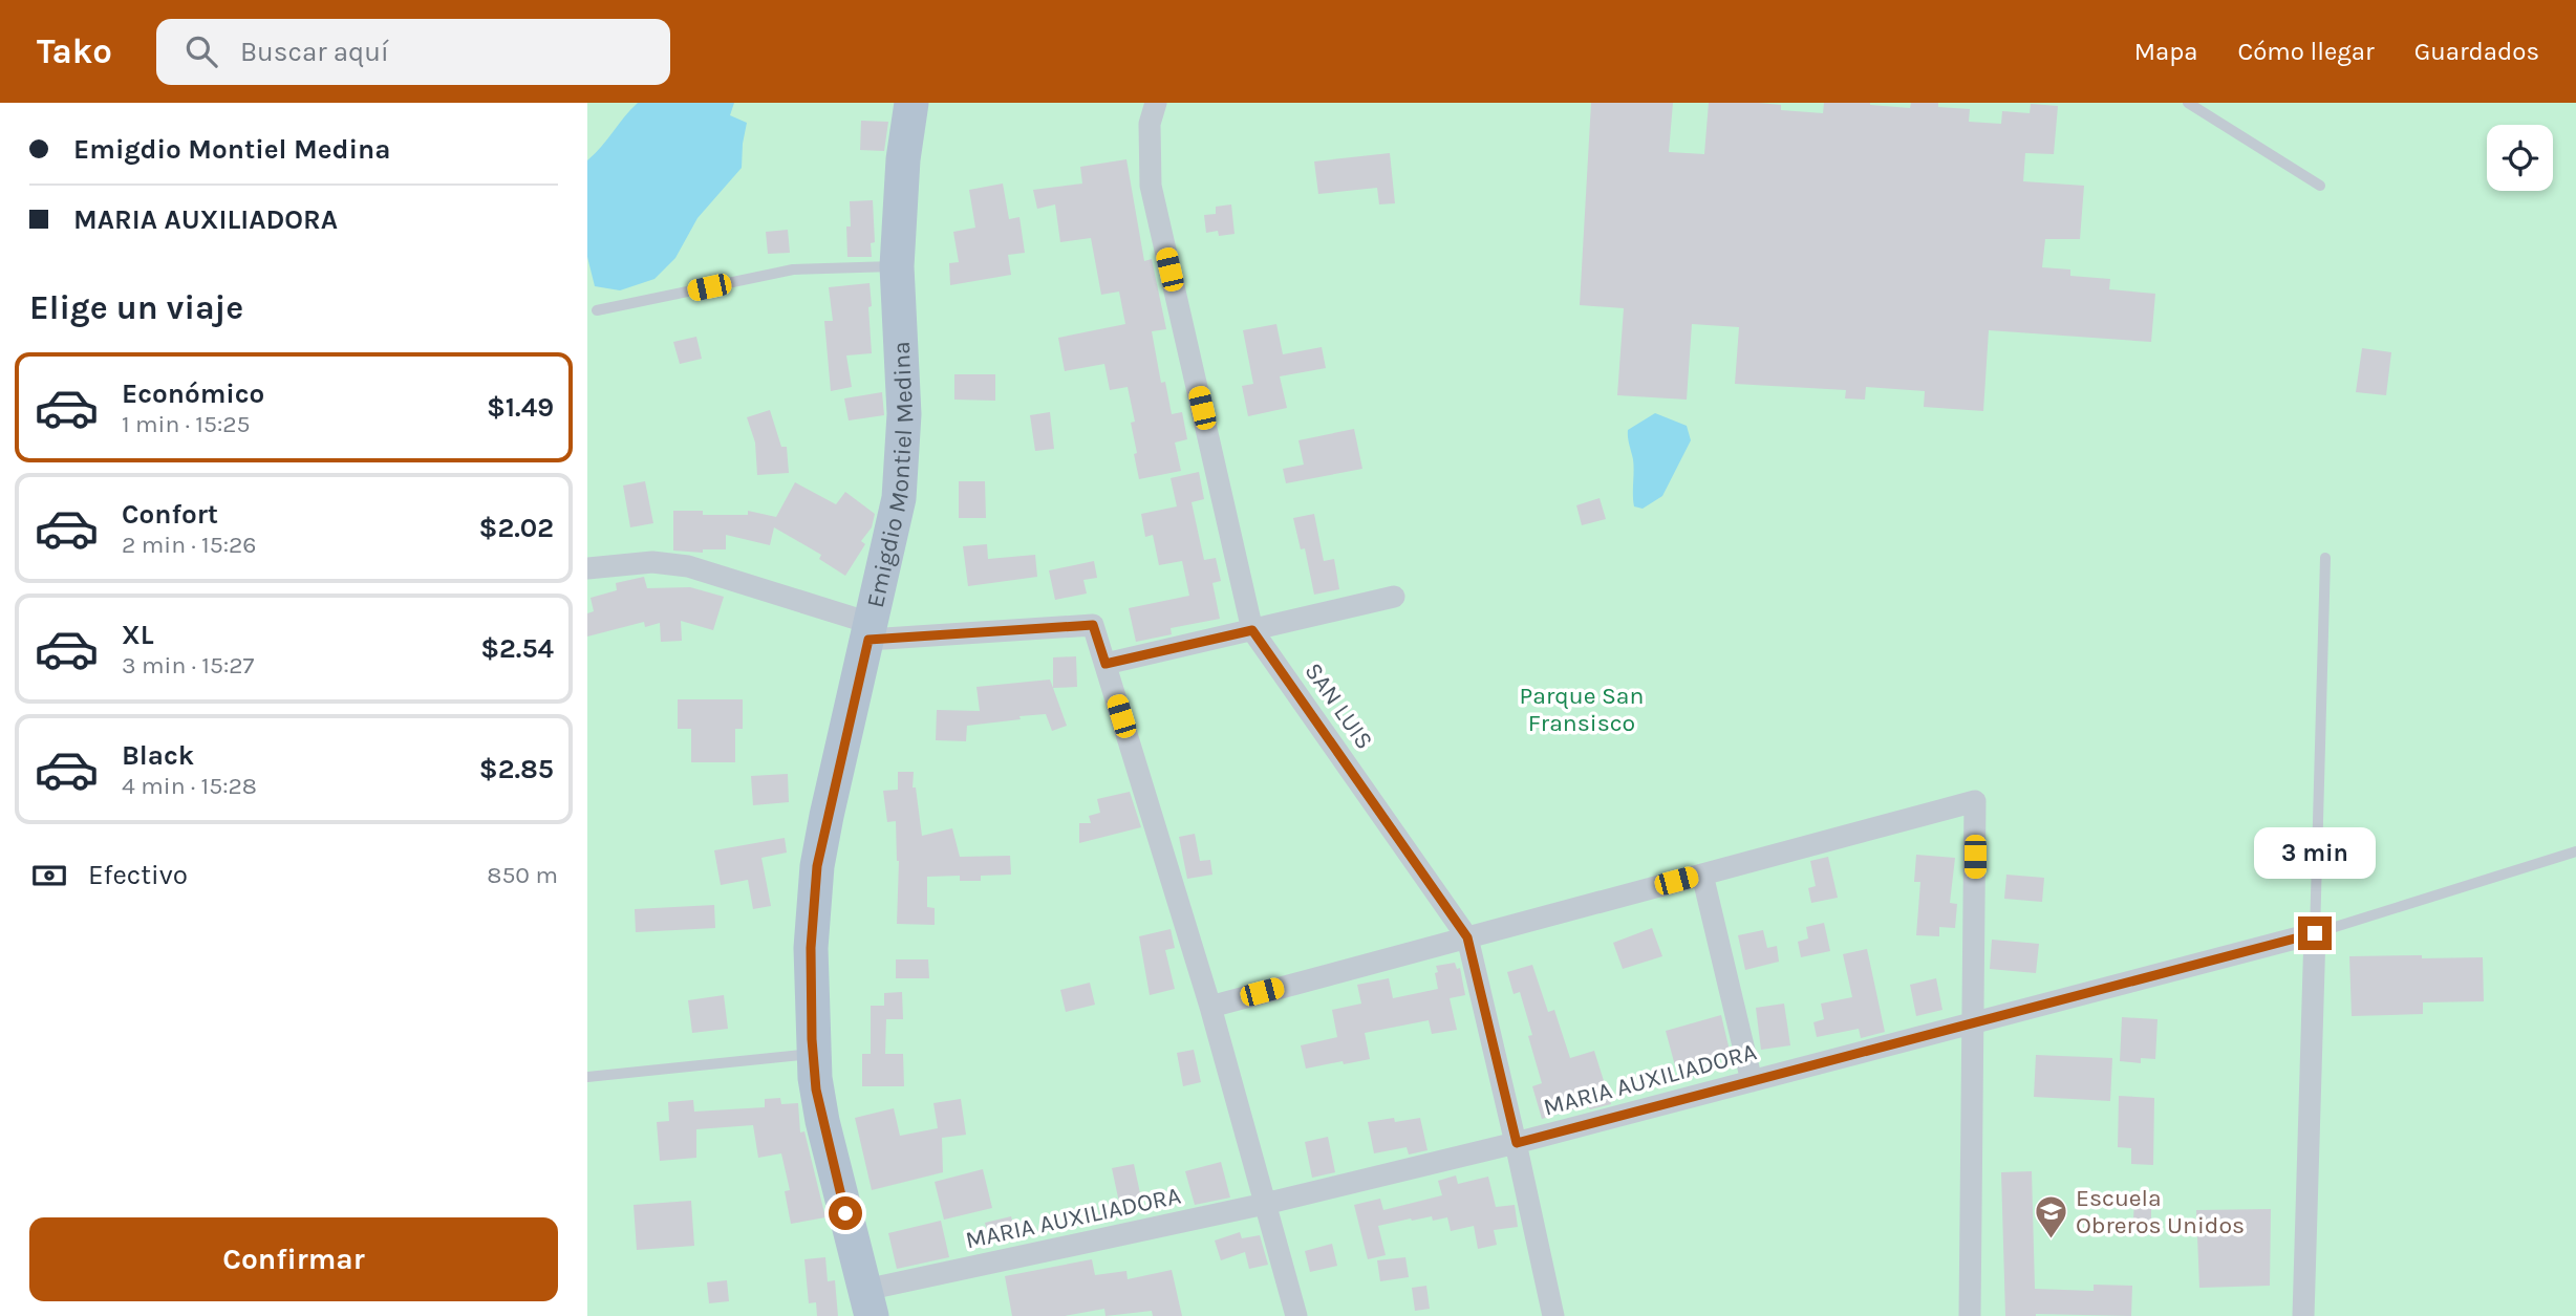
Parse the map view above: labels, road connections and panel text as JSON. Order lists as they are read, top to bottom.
{
  "streets": {
    "main road": ["Emigdio Montiel Medina"],
    "street": ["SAN LUIS", "MARIA AUXILIADORA"]
  },
  "crossings": [
    ["Emigdio Montiel Medina", "MARIA AUXILIADORA"],
    ["SAN LUIS", "MARIA AUXILIADORA"]
  ],
  "parks": ["Parque San Fransisco"],
  "places": {
    "school or university": ["Escuela Obreros Unidos"]
  },
  "page": {
    "header": "Tako",
    "search": "Buscar aquí",
    "nav": ["Mapa", "Cómo llegar", "Guardados"],
    "banner": ["Emigdio Montiel Medina", "MARIA AUXILIADORA"],
    "heading": "Elige un viaje",
    "list": [
      {
        "name": "Económico",
        "note": "1 min · 15:25",
        "value": "$1.49"
      },
      {
        "name": "Confort",
        "note": "2 min · 15:26",
        "value": "$2.02"
      },
      {
        "name": "XL",
        "note": "3 min · 15:27",
        "value": "$2.54"
      },
      {
        "name": "Black",
        "note": "4 min · 15:28",
        "value": "$2.85"
      }
    ],
    "bubble": "3 min",
    "pay": ["Efectivo", "850 m"],
    "buttons": "Confirmar"
  }
}
